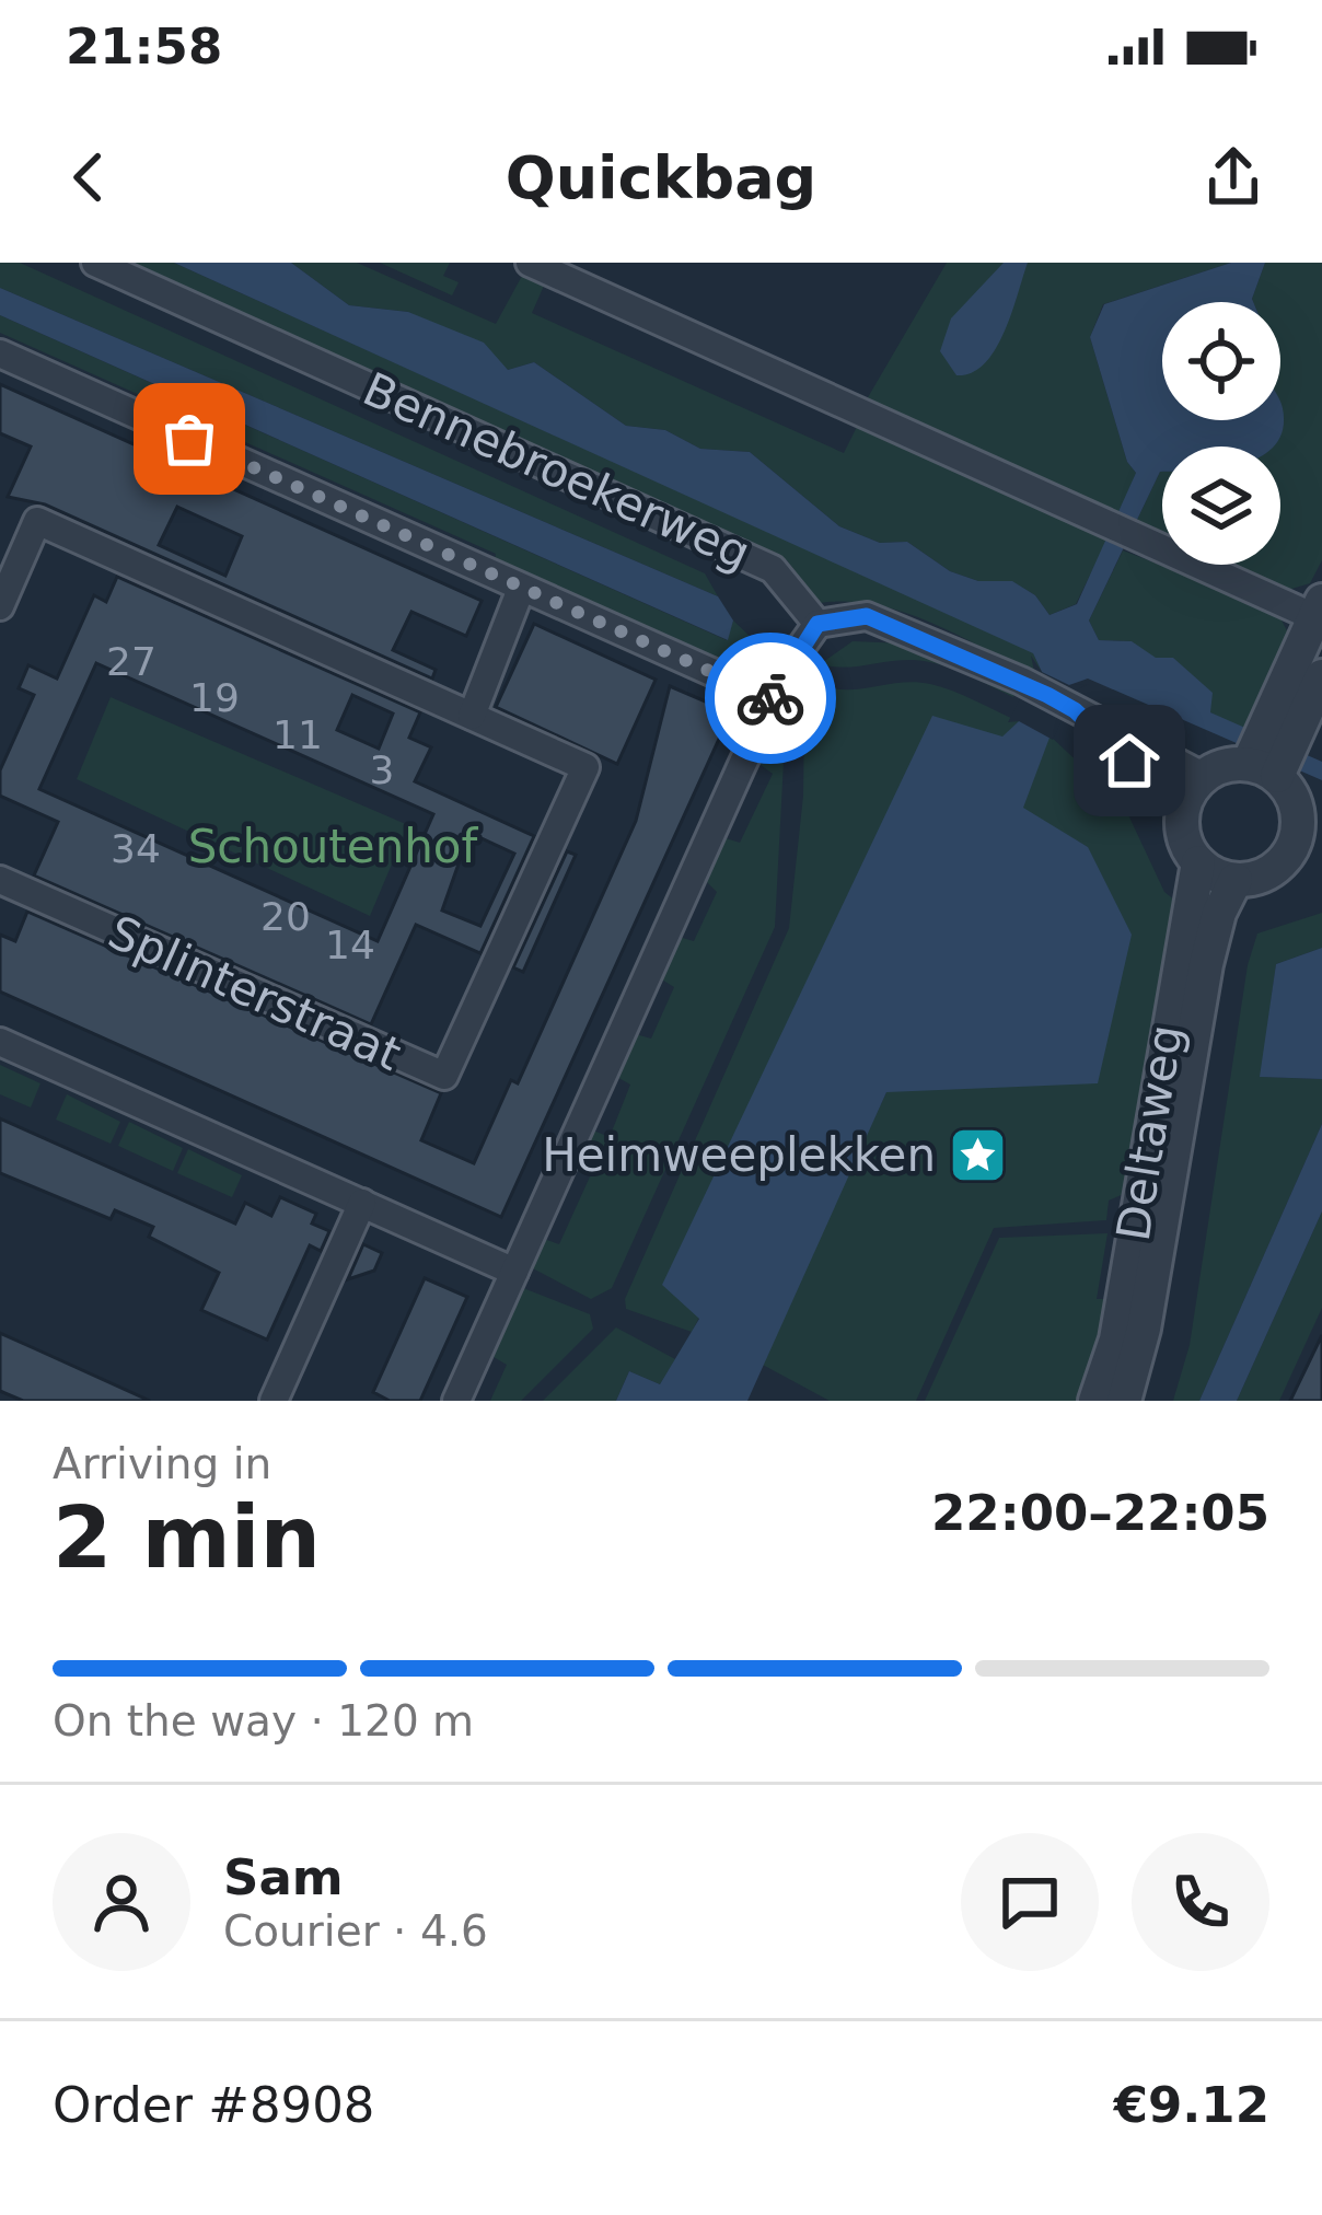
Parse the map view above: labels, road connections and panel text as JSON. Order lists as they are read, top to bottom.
{
  "streets": {
    "street": ["Bennebroekerweg", "Splinterstraat", "Deltaweg"]
  },
  "parks": ["Schoutenhof"],
  "places": {
    "place": ["Heimweeplekken"]
  },
  "house_numbers": [
    "27",
    "19",
    "11",
    "3",
    "34",
    "20",
    "14"
  ],
  "page": {
    "status": "21:58",
    "header": "Quickbag",
    "heading": ["2 min", "Arriving in", "22:00–22:05"],
    "panel": [
      "Sam",
      "Courier · 4.6",
      "Order #8908",
      "€9.12"
    ],
    "bar": "On the way · 120 m"
  }
}
